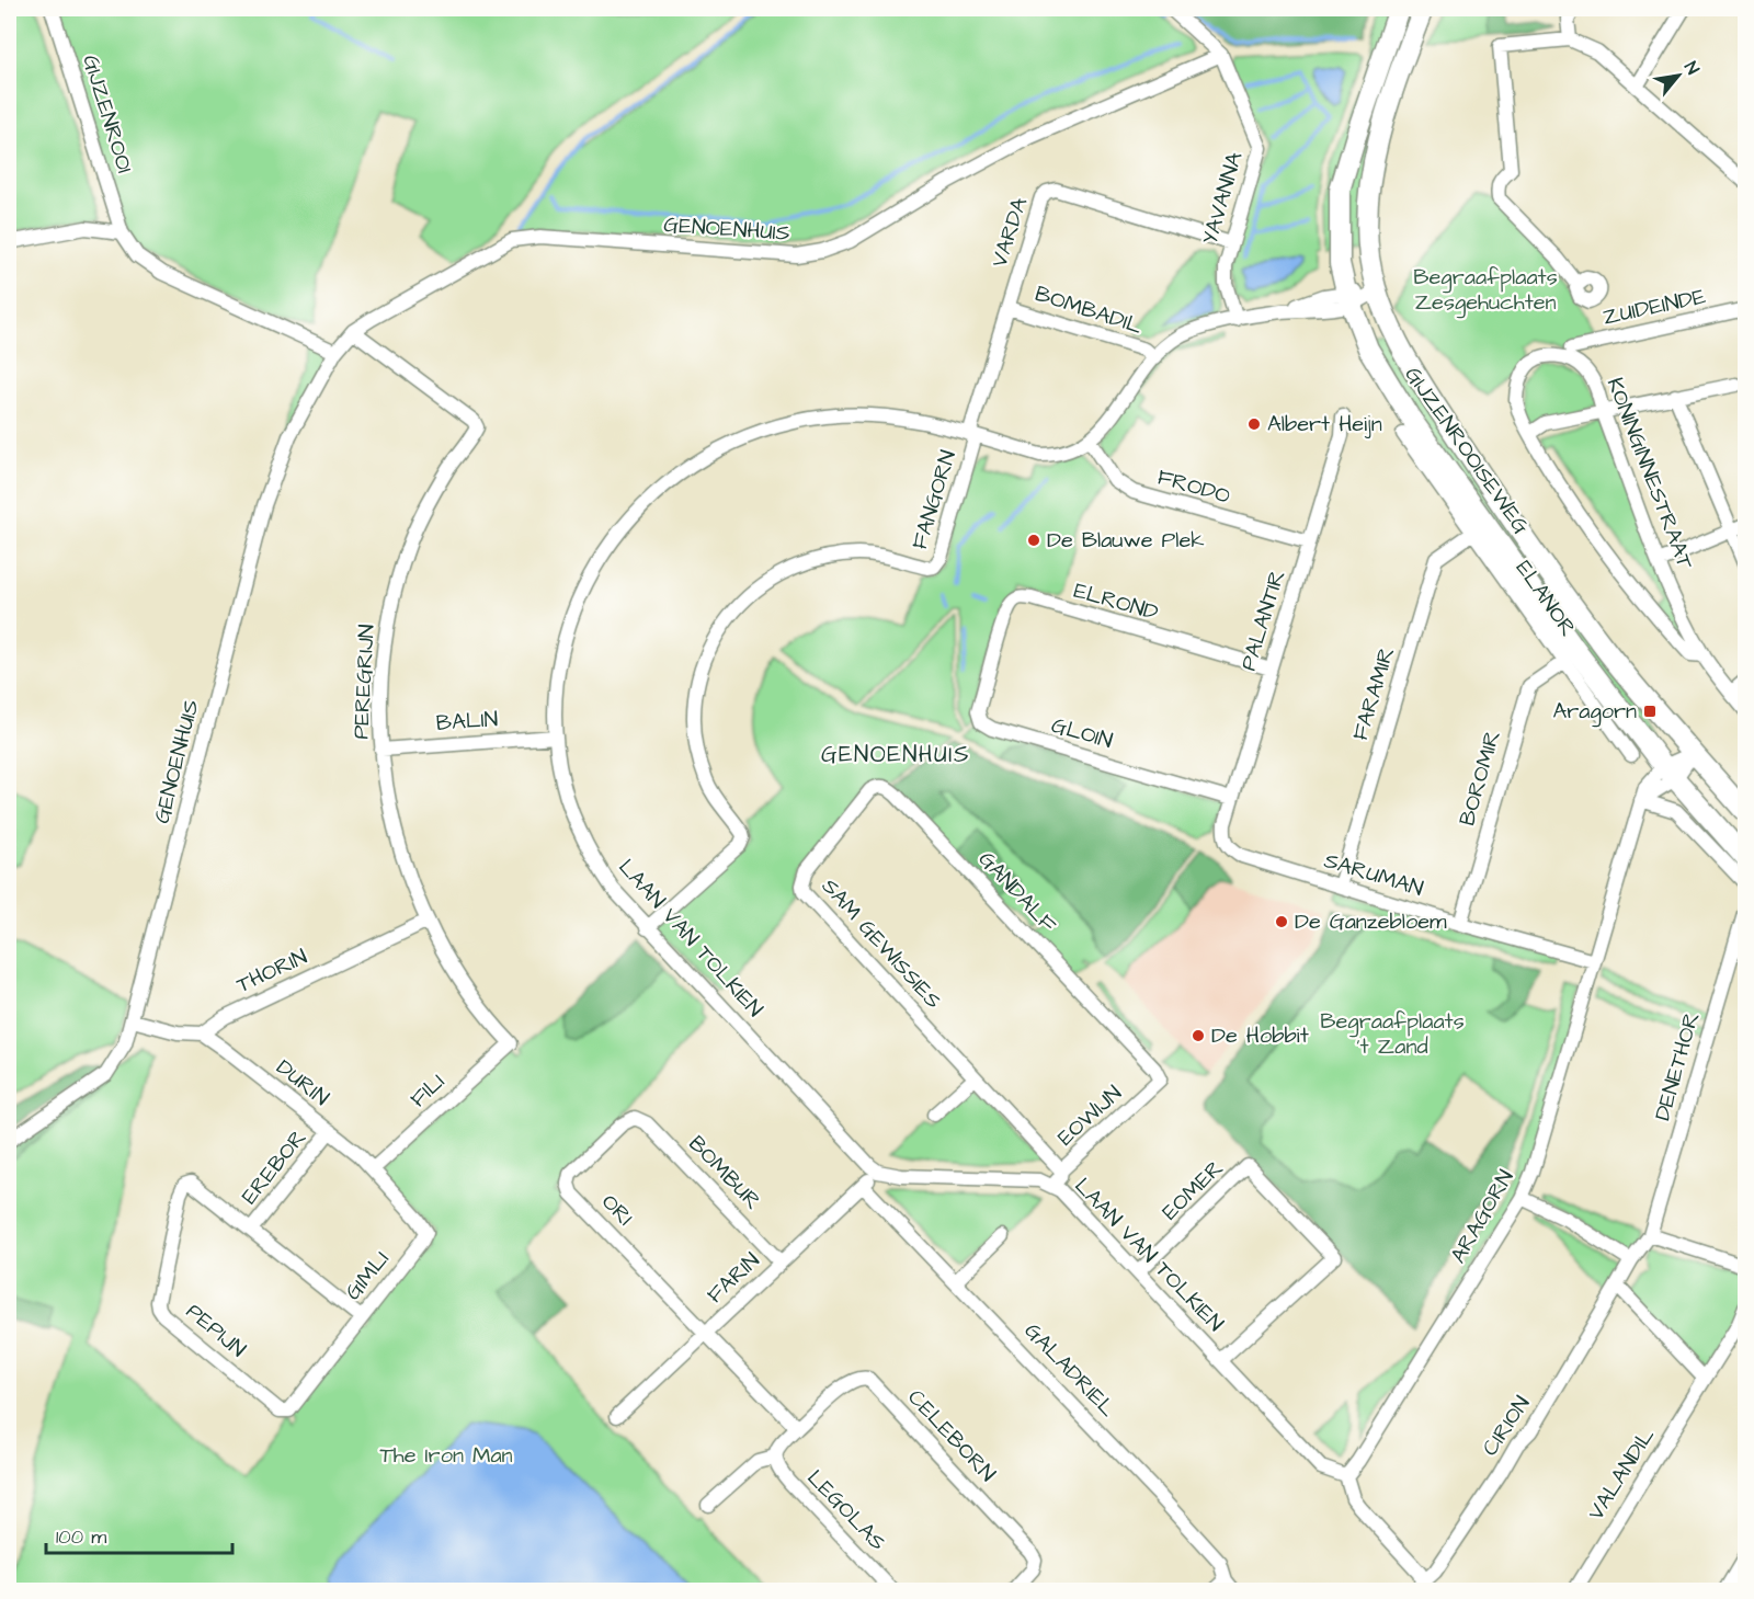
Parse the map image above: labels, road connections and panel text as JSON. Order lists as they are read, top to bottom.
{
  "streets": {
    "main road": ["GIJZENROOISEWEG"],
    "street": [
      "GIJZENROOI",
      "YAVANNA",
      "GENOENHUIS",
      "VARDA",
      "ZUIDEINDE",
      "BOMBADIL",
      "KONINGINNESTRAAT",
      "FRODO",
      "FANGORN",
      "ELANOR",
      "ELROND",
      "PALANTIR",
      "PEREGRIJN",
      "FARAMIR",
      "BALIN",
      "GLOIN",
      "BOROMIR",
      "SARUMAN",
      "GANDALF",
      "LAAN VAN TOLKIEN",
      "SAM GEWISSIES",
      "THORIN",
      "DENETHOR",
      "DURIN",
      "FILI",
      "EOWIJN",
      "EREBOR",
      "BOMBUR",
      "EOMER",
      "ORI",
      "ARAGORN",
      "GIMLI",
      "FARIN",
      "PEPIJN",
      "GALADRIEL",
      "CIRION",
      "CELEBORN",
      "VALANDIL",
      "LEGOLAS"
    ]
  },
  "crossings": [
    ["YAVANNA", "GENOENHUIS"],
    ["YAVANNA", "VARDA"],
    ["YAVANNA", "LAAN VAN TOLKIEN"],
    ["GENOENHUIS", "PEREGRIJN"],
    ["VARDA", "BOMBADIL"],
    ["VARDA", "FANGORN"],
    ["VARDA", "LAAN VAN TOLKIEN"],
    ["BOMBADIL", "LAAN VAN TOLKIEN"],
    ["GIJZENROOISEWEG", "LAAN VAN TOLKIEN"],
    ["GIJZENROOISEWEG", "ARAGORN"],
    ["FRODO", "PALANTIR"],
    ["FRODO", "LAAN VAN TOLKIEN"],
    ["FANGORN", "LAAN VAN TOLKIEN"],
    ["ELANOR", "FARAMIR"],
    ["ELANOR", "BOROMIR"],
    ["ELROND", "PALANTIR"],
    ["ELROND", "GLOIN"],
    ["PALANTIR", "GLOIN"],
    ["PALANTIR", "SARUMAN"],
    ["PEREGRIJN", "BALIN"],
    ["PEREGRIJN", "THORIN"],
    ["PEREGRIJN", "FILI"],
    ["FARAMIR", "SARUMAN"],
    ["BALIN", "LAAN VAN TOLKIEN"],
    ["BOROMIR", "SARUMAN"],
    ["SARUMAN", "ARAGORN"],
    ["GANDALF", "SAM GEWISSIES"],
    ["GANDALF", "EOWIJN"],
    ["LAAN VAN TOLKIEN", "EOWIJN"],
    ["LAAN VAN TOLKIEN", "EOMER"],
    ["LAAN VAN TOLKIEN", "ARAGORN"],
    ["LAAN VAN TOLKIEN", "FARIN"],
    ["SAM GEWISSIES", "EOWIJN"],
    ["THORIN", "DURIN"],
    ["DENETHOR", "CIRION"],
    ["DURIN", "FILI"],
    ["DURIN", "EREBOR"],
    ["DURIN", "GIMLI"],
    ["FILI", "GIMLI"],
    ["EREBOR", "GIMLI"],
    ["EREBOR", "PEPIJN"],
    ["BOMBUR", "ORI"],
    ["BOMBUR", "FARIN"],
    ["ORI", "FARIN"],
    ["GIMLI", "PEPIJN"],
    ["FARIN", "GALADRIEL"]
  ],
  "districts": ["GENOENHUIS"],
  "parks": ["Begraafplaats Zesgehuchten", "Begraafplaats 't Zand", "The Iron Man"],
  "places": {
    "other": [
      "Albert Heijn",
      "De Blauwe Plek",
      "De Ganzebloem",
      "De Hobbit"
    ],
    "transit": ["Aragorn"]
  },
  "scale_bar": "100 m",
  "north": "top right"
}
